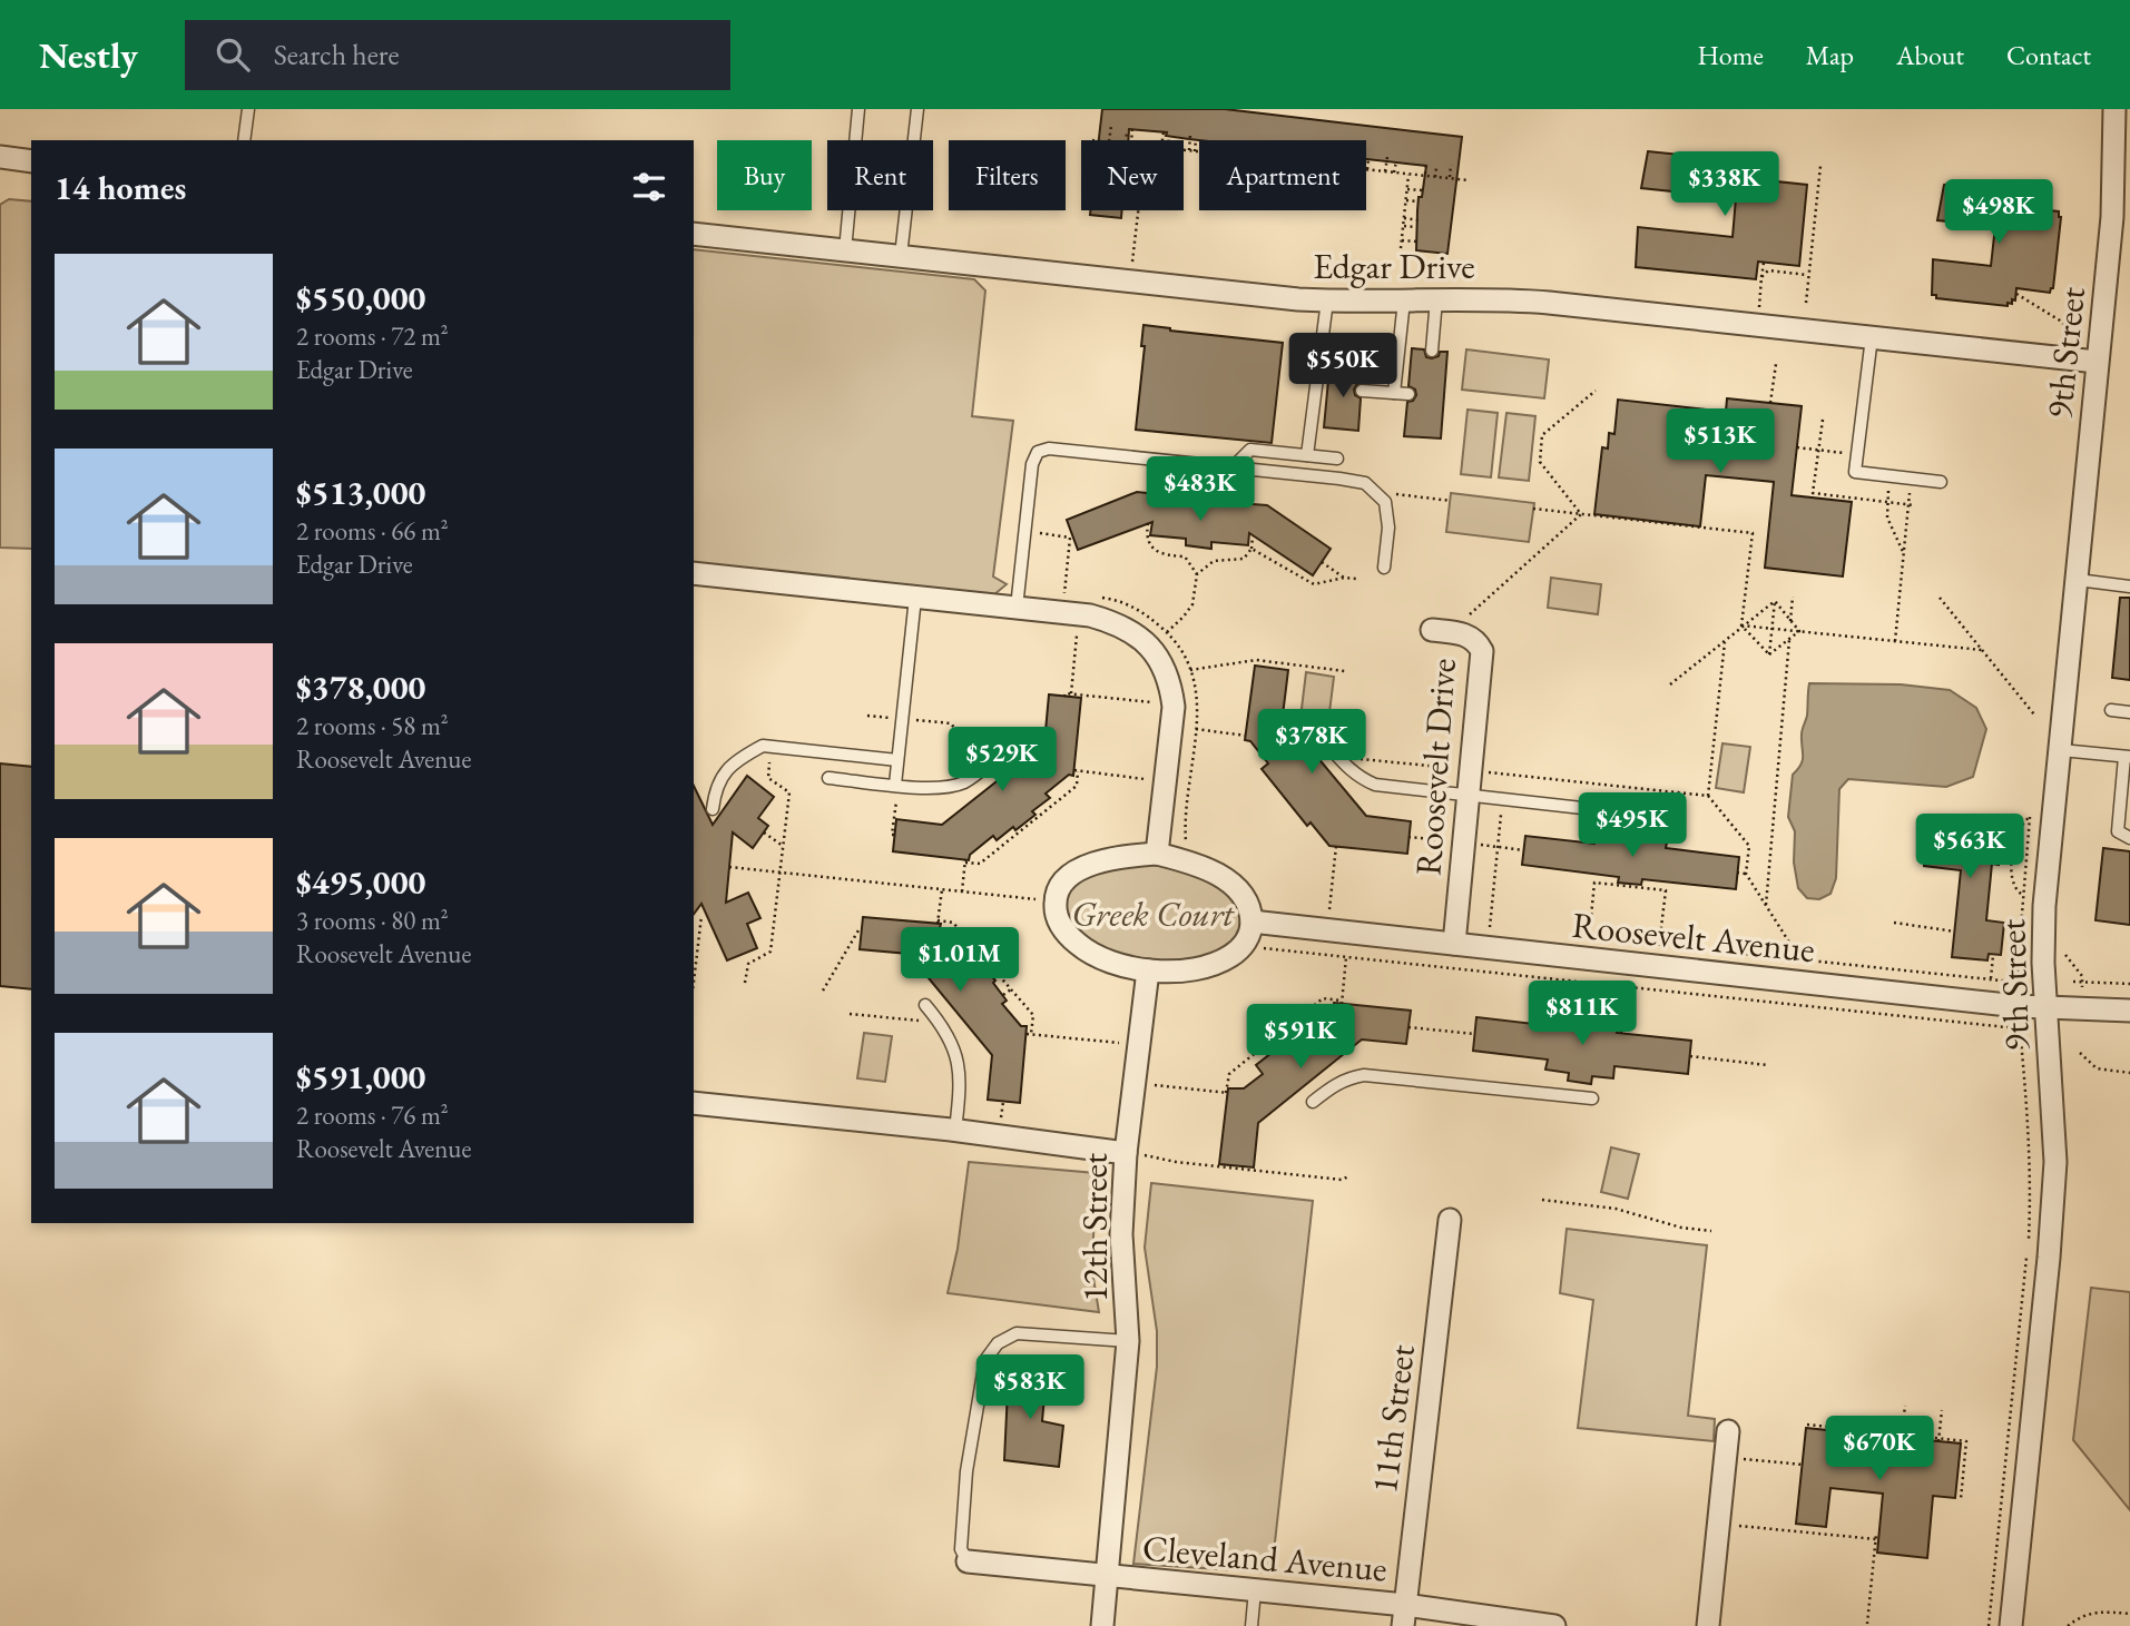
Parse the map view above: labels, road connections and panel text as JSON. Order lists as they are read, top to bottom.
{
  "streets": {
    "street": [
      "Edgar Drive",
      "9th Street",
      "Roosevelt Drive",
      "Roosevelt Avenue",
      "12th Street",
      "11th Street",
      "Cleveland Avenue"
    ]
  },
  "crossings": [
    ["Edgar Drive", "9th Street"],
    ["9th Street", "Roosevelt Avenue"],
    ["Roosevelt Drive", "Roosevelt Avenue"],
    ["Roosevelt Avenue", "12th Street"],
    ["12th Street", "Cleveland Avenue"],
    ["11th Street", "Cleveland Avenue"]
  ],
  "parks": ["Greek Court"],
  "page": {
    "header": "Nestly",
    "search": "Search here",
    "nav": [
      "Home",
      "Map",
      "About",
      "Contact"
    ],
    "chip": [
      "Buy",
      "Rent",
      "Filters",
      "New",
      "Apartment"
    ],
    "heading": "14 homes",
    "price": [
      "$338K",
      "$498K",
      "$550K",
      "$513K",
      "$483K",
      "$378K",
      "$529K",
      "$495K",
      "$563K",
      "$1.01M",
      "$811K",
      "$591K",
      "$583K",
      "$670K"
    ],
    "list": [
      {
        "name": "$550,000",
        "note": "2 rooms · 72 m² · Edgar Drive"
      },
      {
        "name": "$513,000",
        "note": "2 rooms · 66 m² · Edgar Drive"
      },
      {
        "name": "$378,000",
        "note": "2 rooms · 58 m² · Roosevelt Avenue"
      },
      {
        "name": "$495,000",
        "note": "3 rooms · 80 m² · Roosevelt Avenue"
      },
      {
        "name": "$591,000",
        "note": "2 rooms · 76 m² · Roosevelt Avenue"
      }
    ]
  }
}
